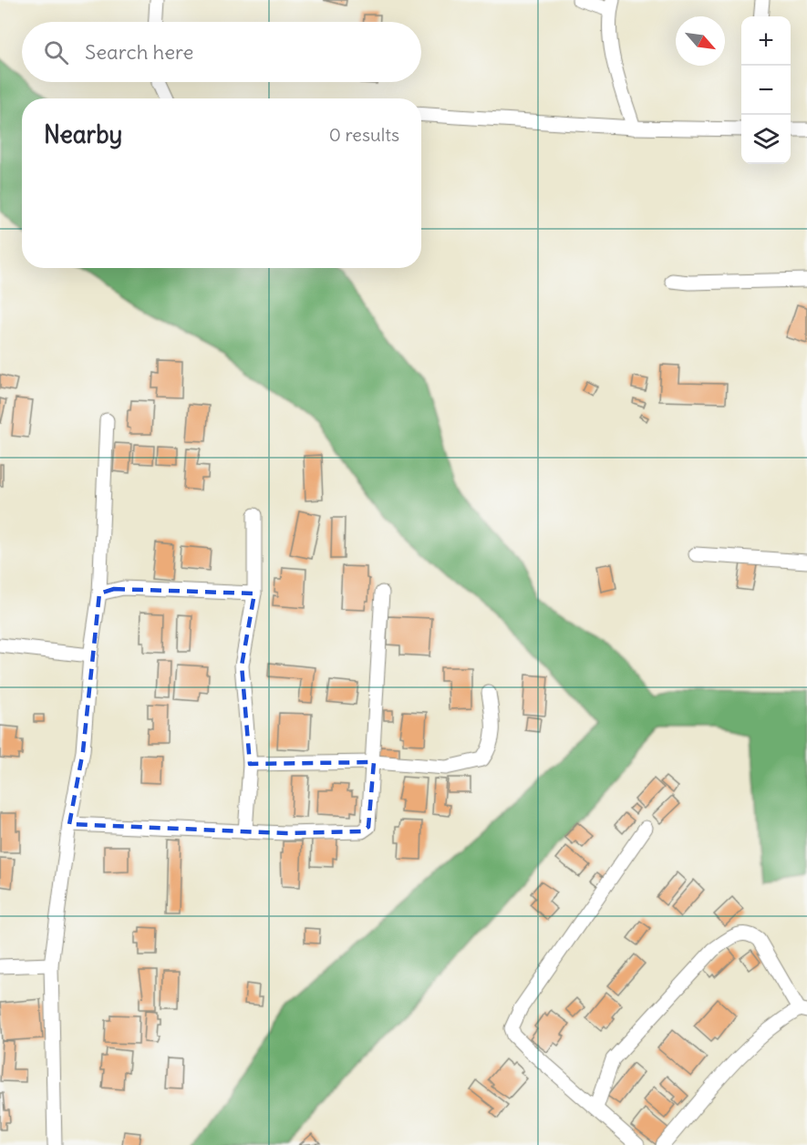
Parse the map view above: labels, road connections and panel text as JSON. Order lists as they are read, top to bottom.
{
  "north": "bottom right",
  "page": {
    "map_buttons": ["+", "−"],
    "search": "Search here",
    "heading": ["Nearby", "0 results"]
  }
}
